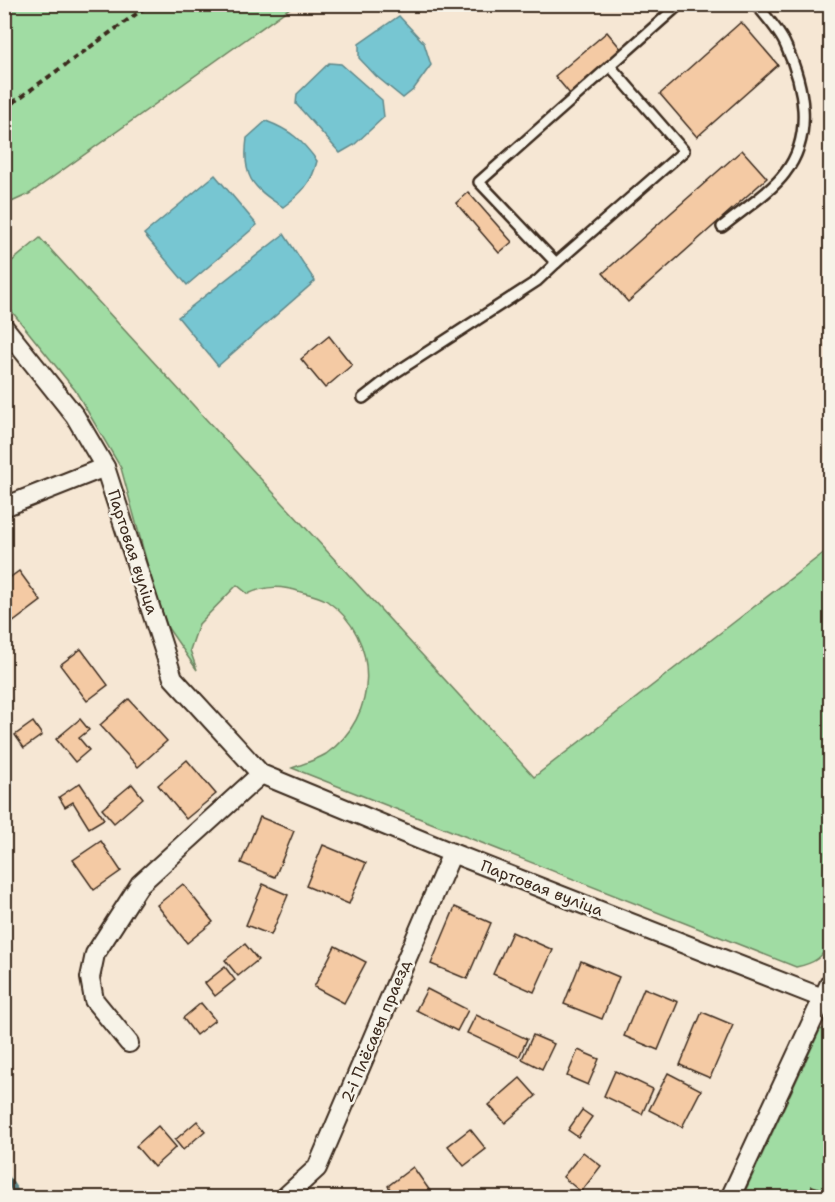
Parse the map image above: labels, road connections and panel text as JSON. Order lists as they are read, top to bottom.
{
  "streets": {
    "street": ["Партовая вуліца", "2-і Плёсавы праезд"]
  },
  "crossings": [
    ["Партовая вуліца", "2-і Плёсавы праезд"]
  ]
}
